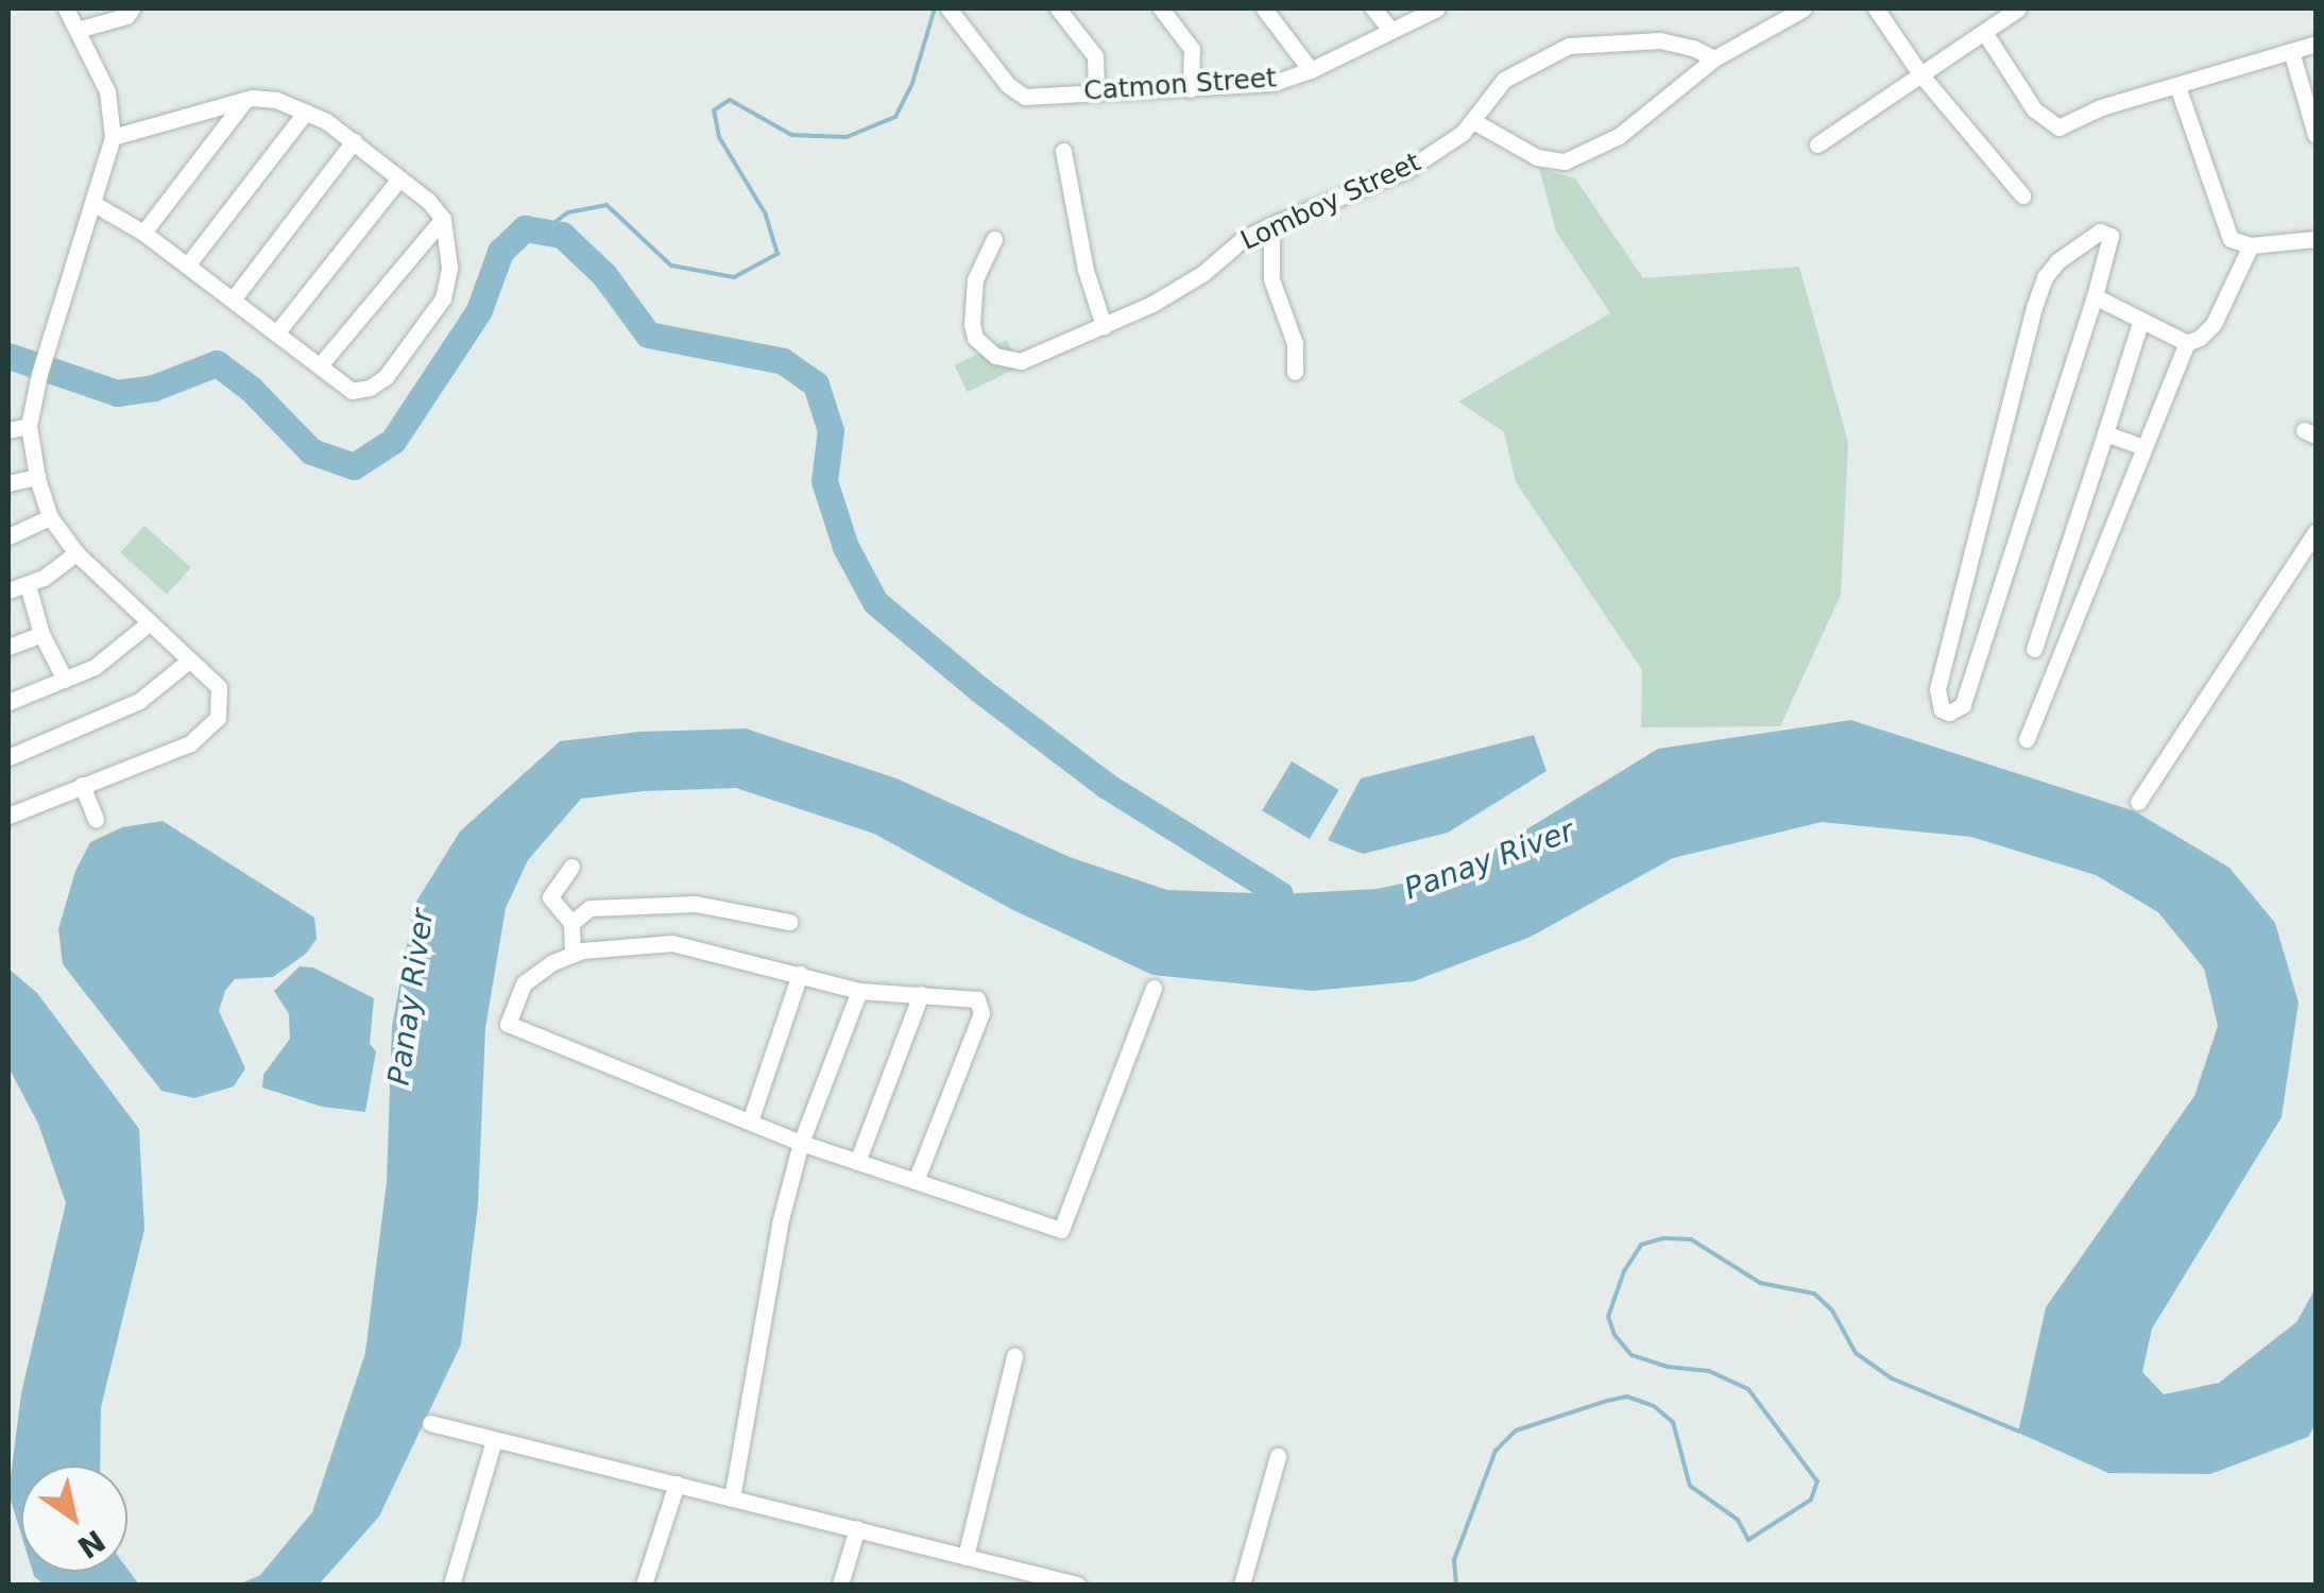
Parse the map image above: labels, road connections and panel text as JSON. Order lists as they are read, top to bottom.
{
  "streets": {
    "street": ["Catmon Street", "Lomboy Street"]
  },
  "water": ["Panay River"],
  "north": "bottom right"
}
